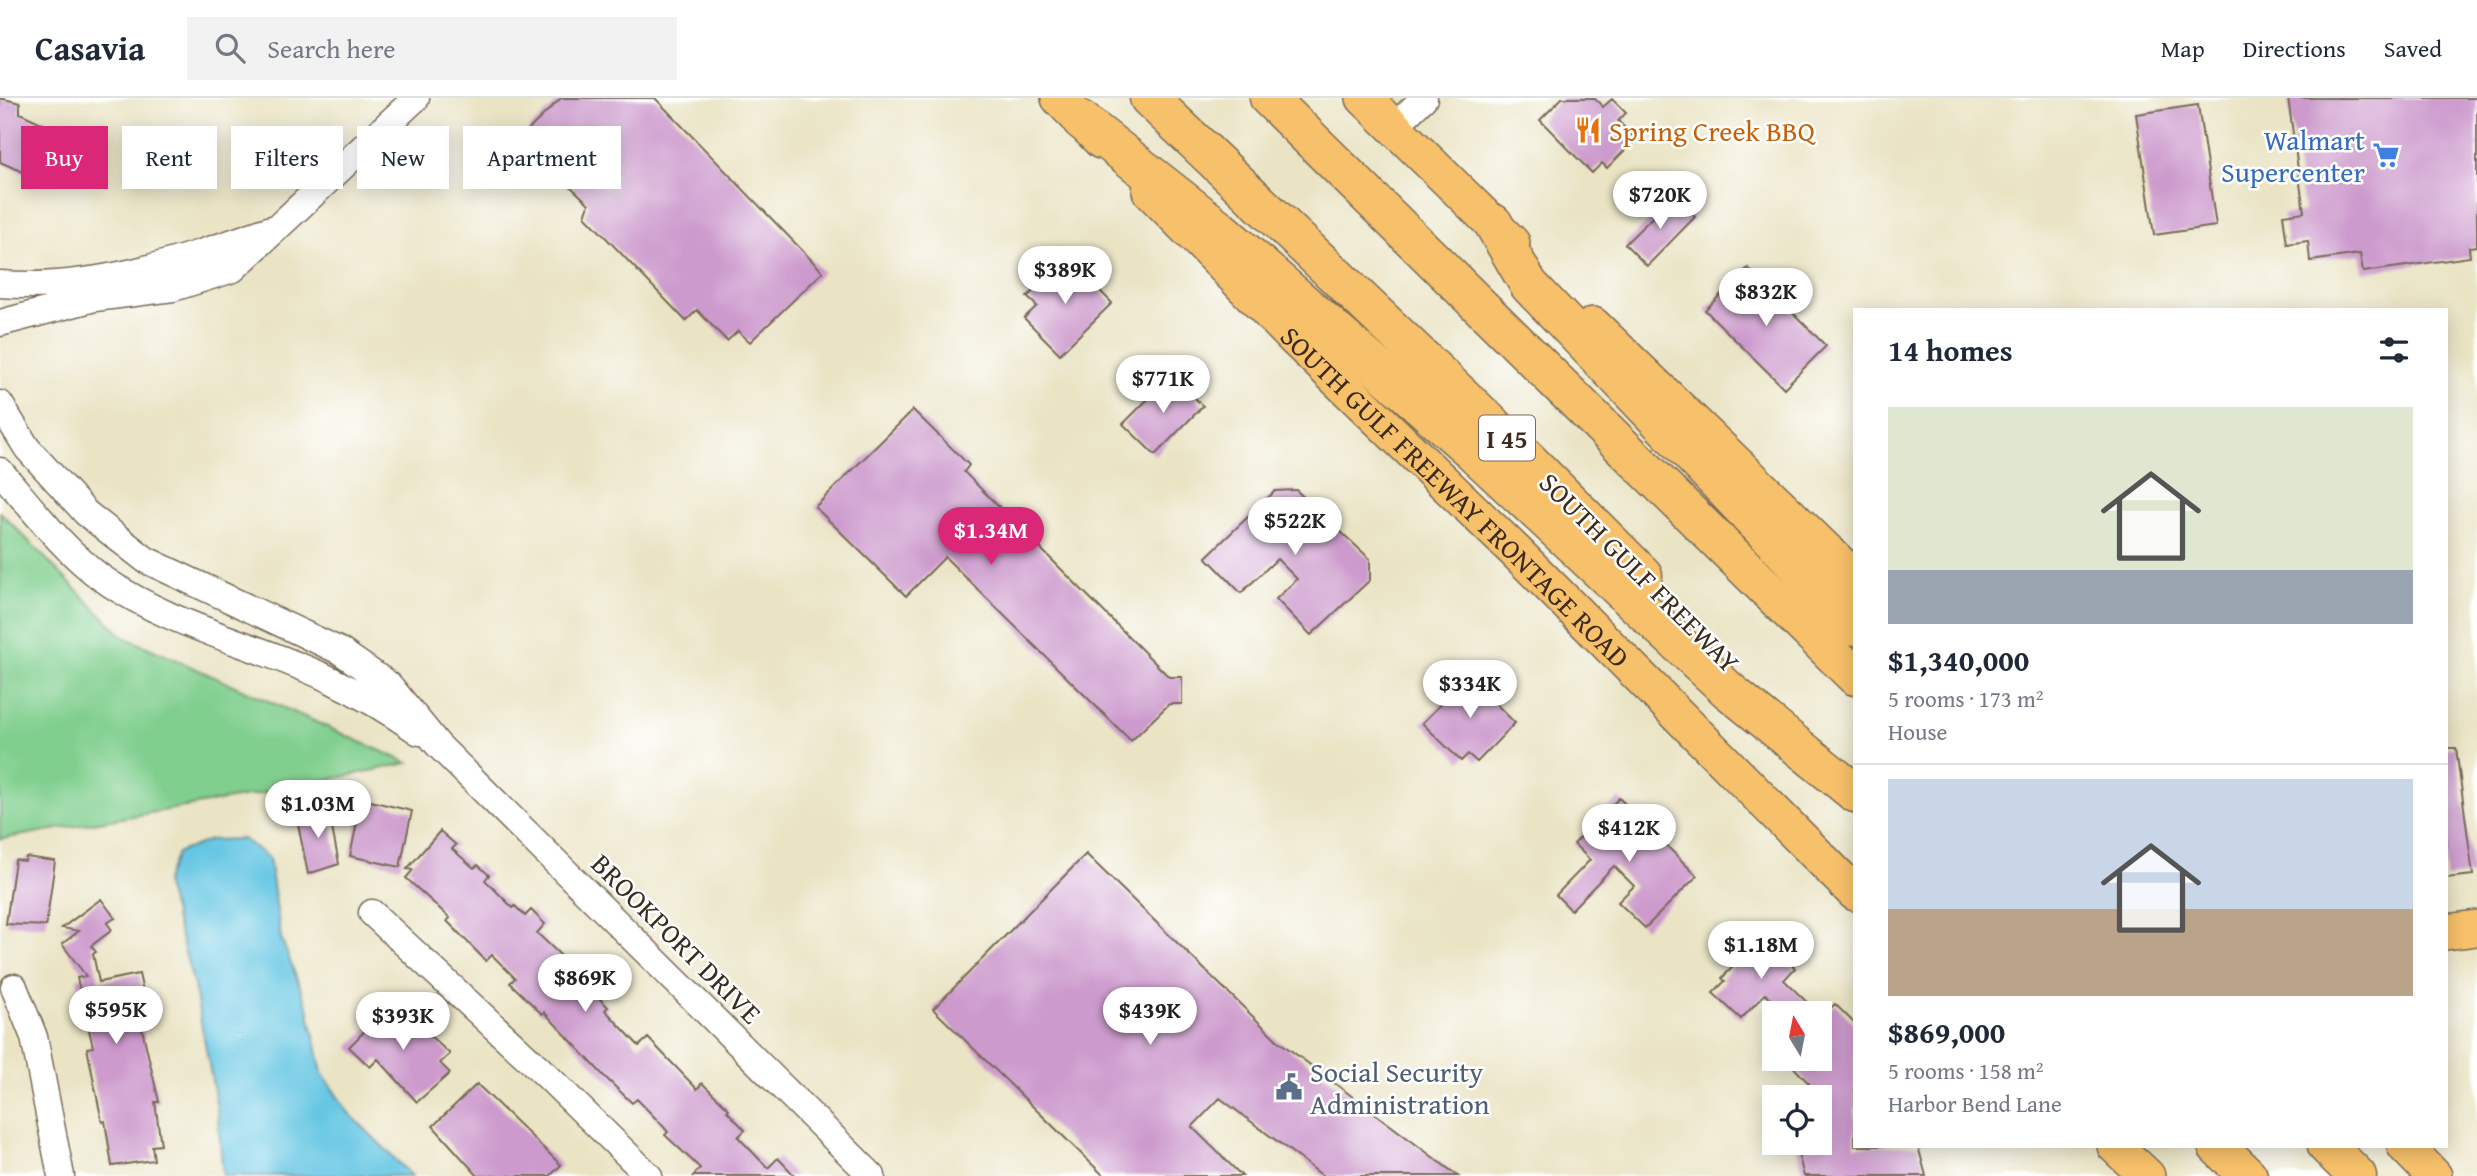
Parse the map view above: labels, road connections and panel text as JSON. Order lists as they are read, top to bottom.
{
  "streets": {
    "highway": ["I 45", "SOUTH GULF FREEWAY"],
    "main road": ["SOUTH GULF FREEWAY FRONTAGE ROAD"],
    "street": ["BROOKPORT DRIVE"]
  },
  "places": {
    "restaurant": ["Spring Creek BBQ"],
    "supermarket": ["Walmart Supercenter"],
    "public building": ["Social Security Administration"]
  },
  "north": "top",
  "page": {
    "header": "Casavia",
    "search": "Search here",
    "nav": ["Map", "Directions", "Saved"],
    "chip": [
      "Buy",
      "Rent",
      "Filters",
      "New",
      "Apartment"
    ],
    "price": [
      "$720K",
      "$389K",
      "$832K",
      "$771K",
      "$522K",
      "$1.34M",
      "$334K",
      "$1.03M",
      "$412K",
      "$1.18M",
      "$869K",
      "$595K",
      "$439K",
      "$393K"
    ],
    "heading": "14 homes",
    "list": [
      {
        "name": "$1,340,000",
        "note": "5 rooms · 173 m² · House"
      },
      {
        "name": "$869,000",
        "note": "5 rooms · 158 m² · Harbor Bend Lane"
      }
    ]
  }
}
